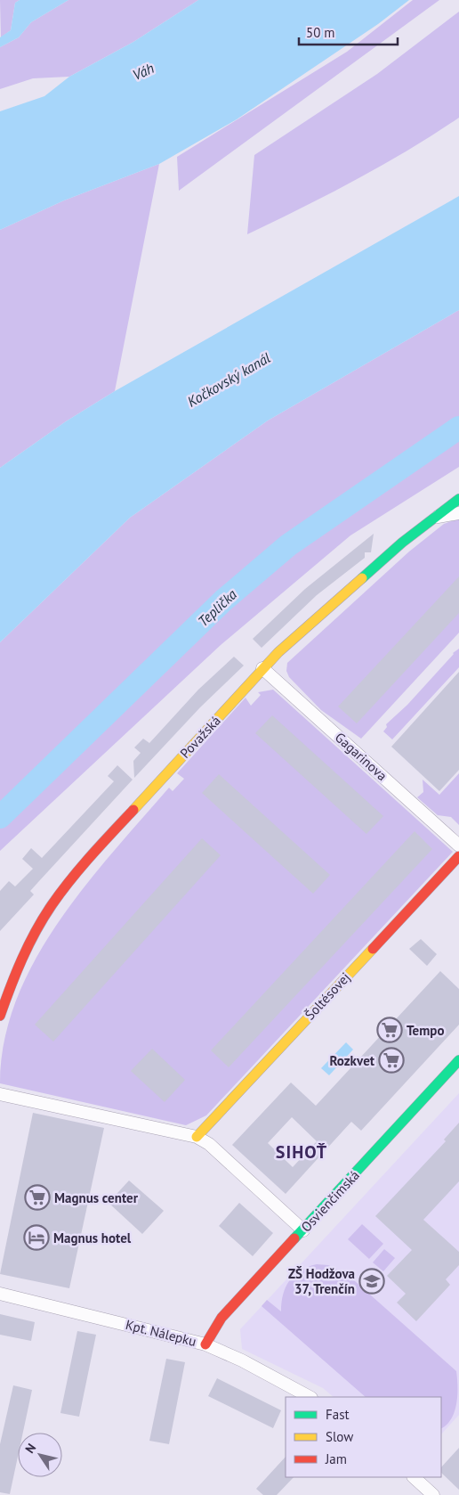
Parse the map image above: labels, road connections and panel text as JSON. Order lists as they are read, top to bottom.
{
  "streets": {
    "street": [
      "Považská",
      "Gagarinova",
      "Šoltésovej",
      "Osvienčimská",
      "Kpt. Nálepku"
    ]
  },
  "crossings": [
    ["Považská", "Gagarinova"],
    ["Osvienčimská", "Kpt. Nálepku"]
  ],
  "districts": ["SIHOŤ"],
  "water": ["Váh", "Kočkovský kanál", "Teplička"],
  "places": {
    "supermarket": ["Tempo", "Rozkvet", "Magnus center"],
    "hotel": ["Magnus hotel"],
    "school or university": ["ZŠ Hodžova 37, Trenčín"]
  },
  "legend": ["Fast", "Slow", "Jam"],
  "scale_bar": "50 m",
  "north": "top left"
}
